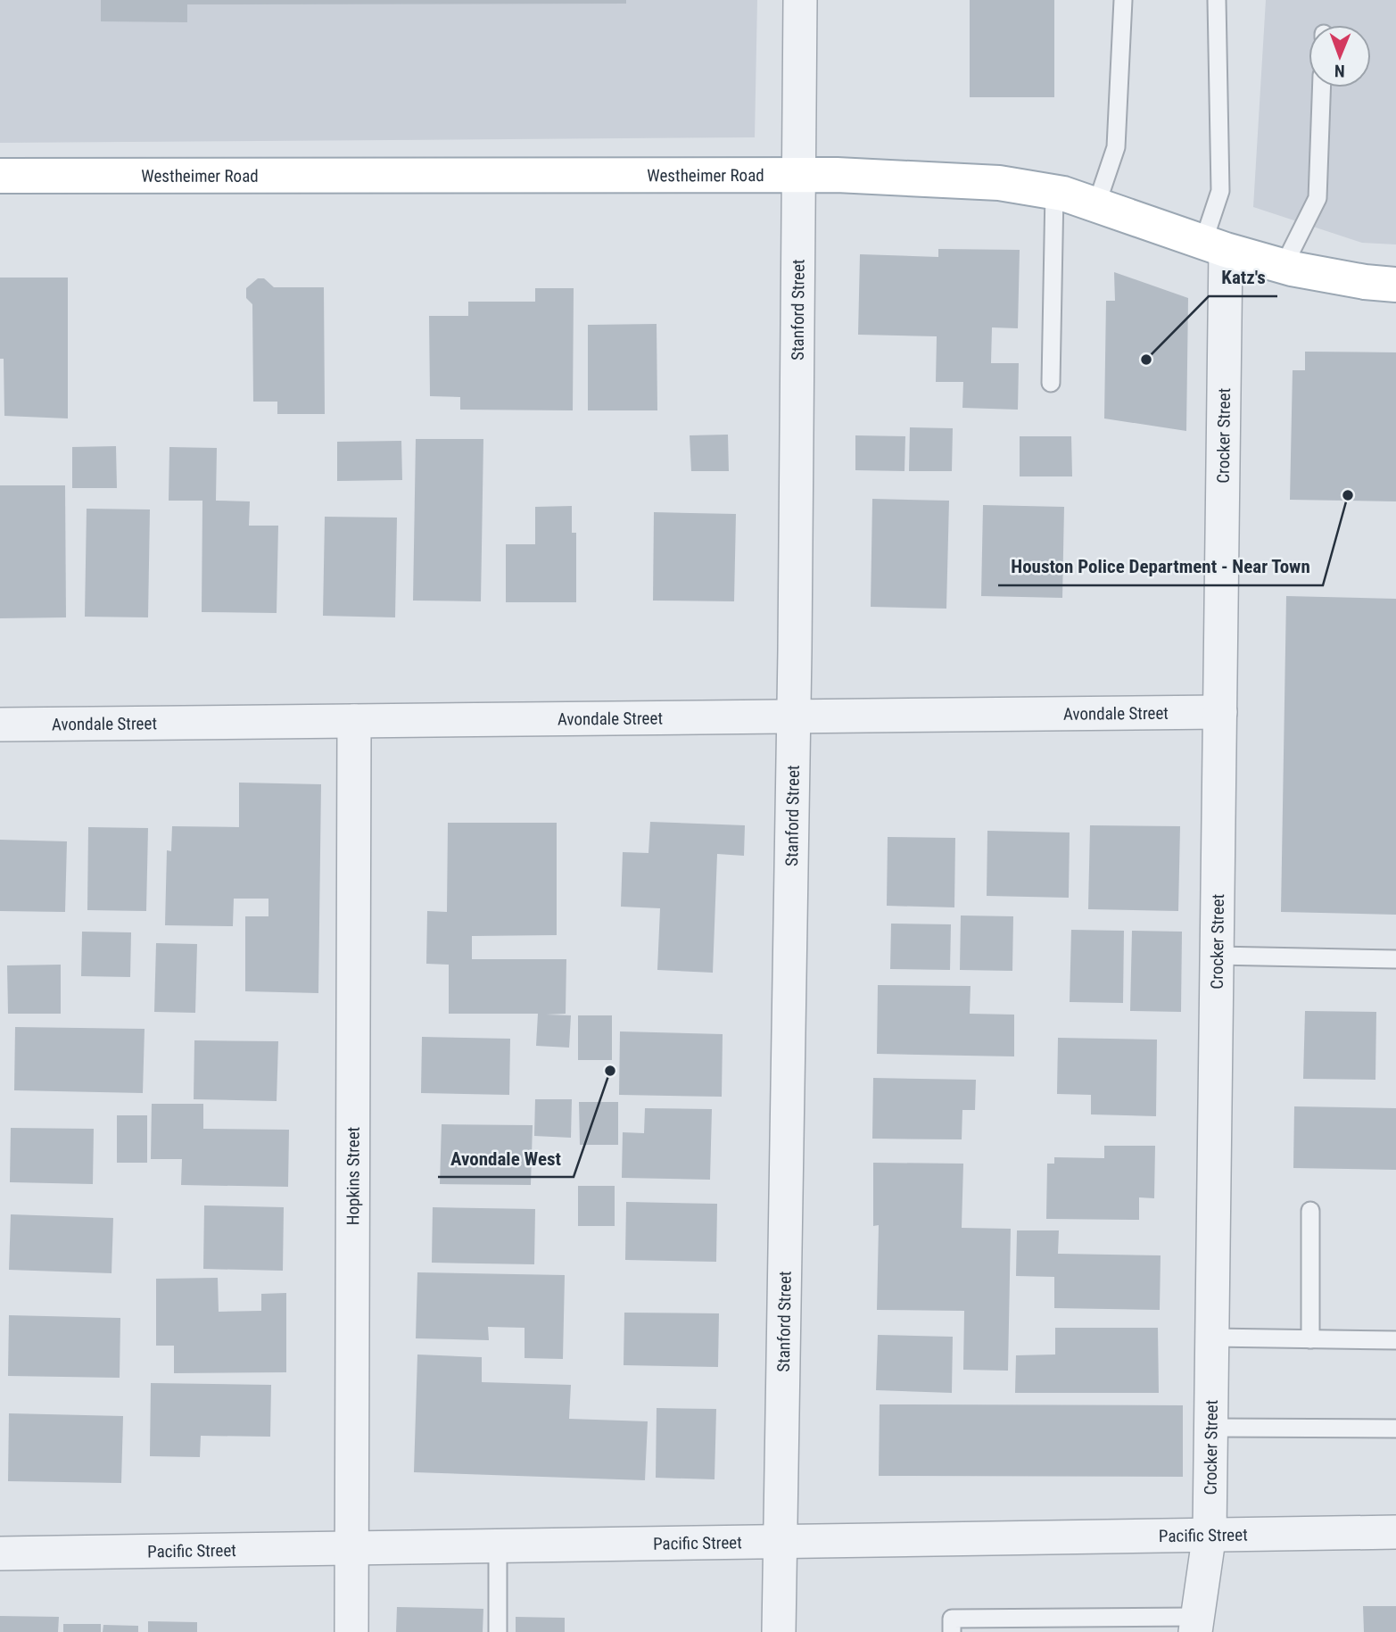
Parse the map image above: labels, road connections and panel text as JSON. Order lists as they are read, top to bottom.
{
  "streets": {
    "main road": ["Westheimer Road"],
    "street": [
      "Stanford Street",
      "Crocker Street",
      "Avondale Street",
      "Hopkins Street",
      "Pacific Street"
    ]
  },
  "crossings": [
    ["Westheimer Road", "Stanford Street"],
    ["Westheimer Road", "Crocker Street"],
    ["Stanford Street", "Avondale Street"],
    ["Stanford Street", "Pacific Street"],
    ["Crocker Street", "Avondale Street"],
    ["Crocker Street", "Pacific Street"],
    ["Avondale Street", "Hopkins Street"],
    ["Hopkins Street", "Pacific Street"]
  ],
  "places": ["Katz's", "Houston Police Department - Near Town", "Avondale West"],
  "north": "bottom"
}
